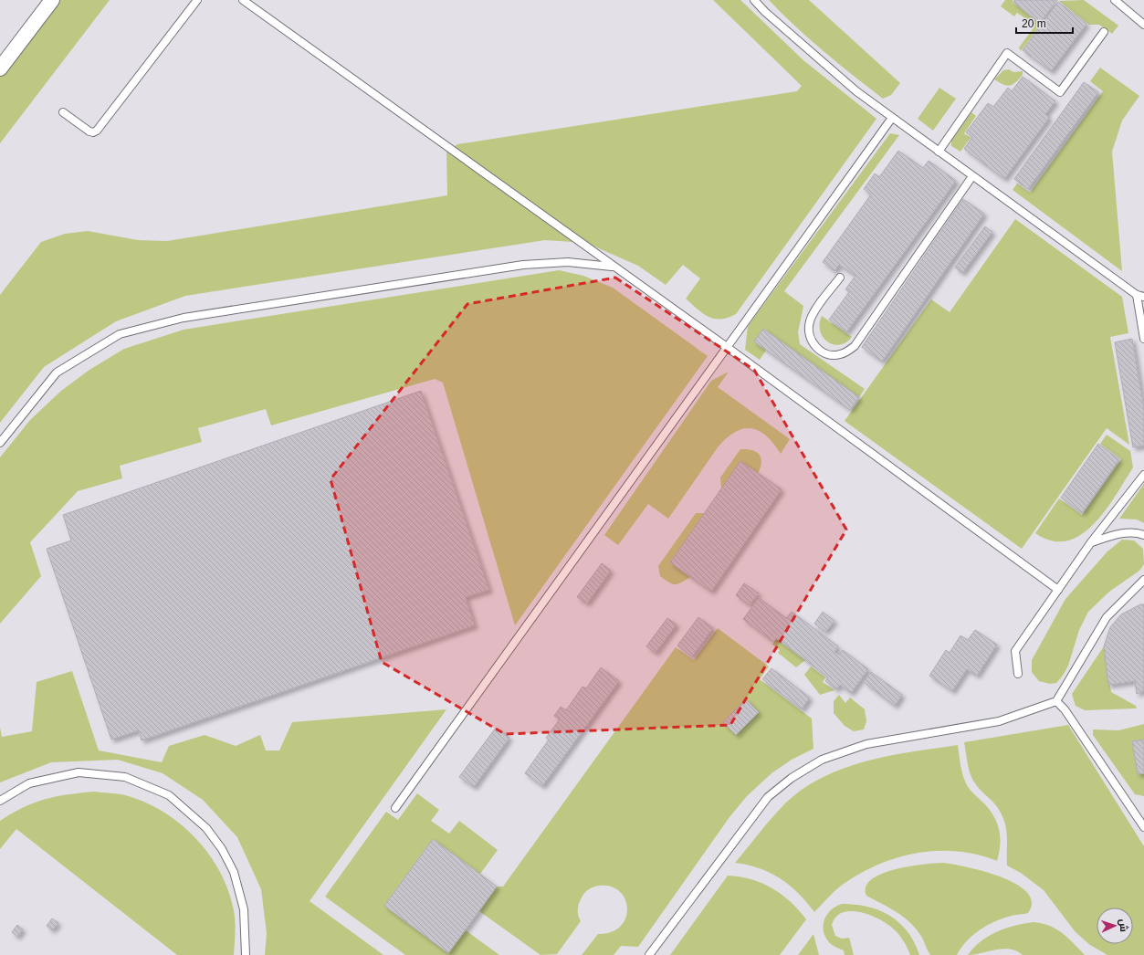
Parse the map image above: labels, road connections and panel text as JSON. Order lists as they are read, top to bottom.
{
  "scale_bar": "20 m",
  "north": "right"
}
